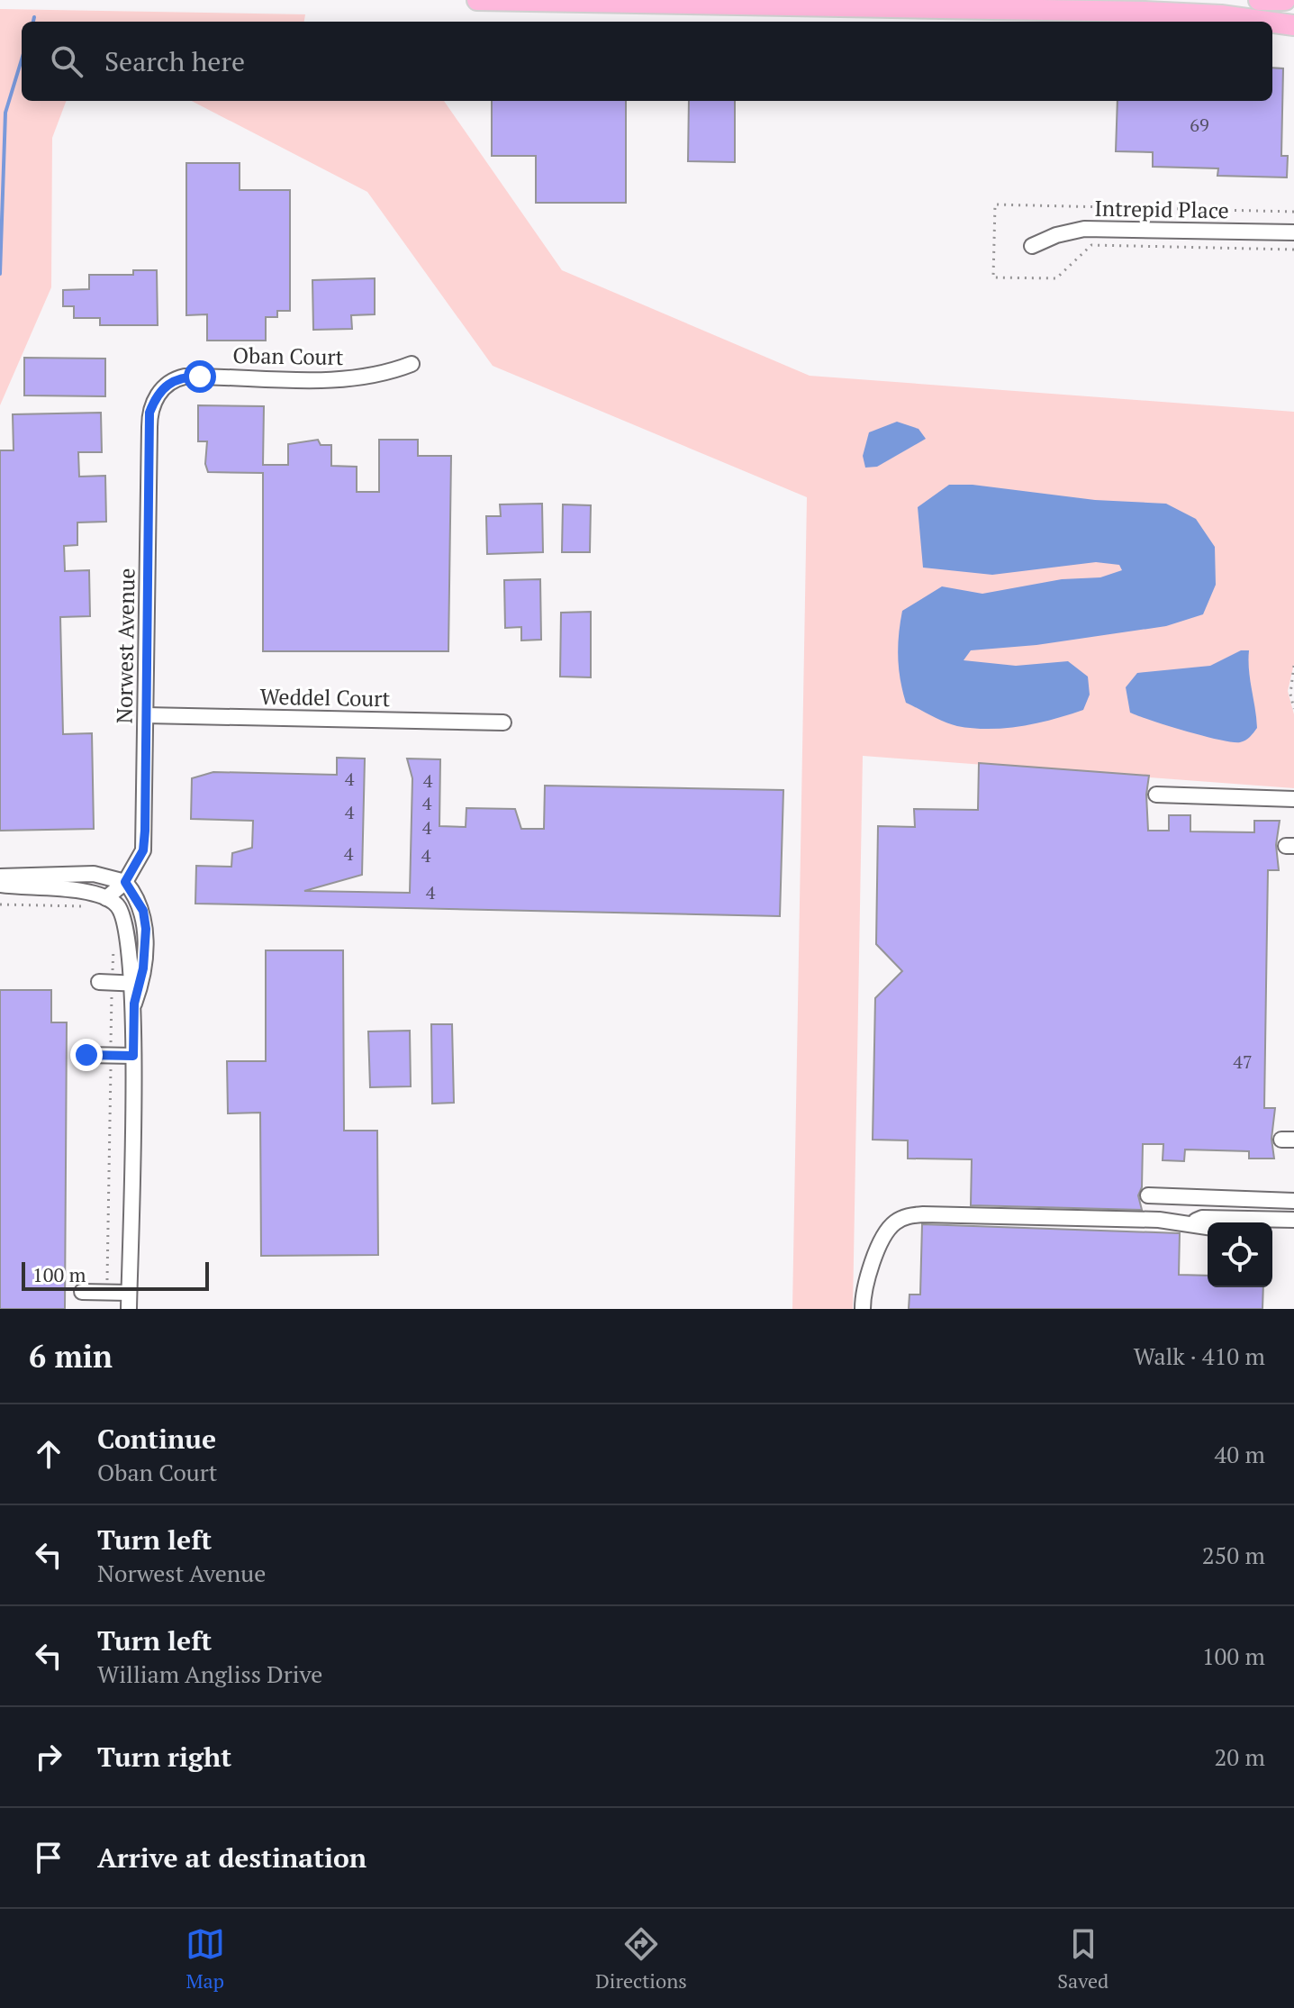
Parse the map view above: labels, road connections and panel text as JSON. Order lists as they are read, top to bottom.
{
  "streets": {
    "street": [
      "Intrepid Place",
      "Oban Court",
      "Norwest Avenue",
      "Weddel Court"
    ]
  },
  "crossings": [
    ["Oban Court", "Norwest Avenue"],
    ["Norwest Avenue", "Weddel Court"]
  ],
  "house_numbers": [
    "69",
    "4",
    "4",
    "4",
    "4",
    "4",
    "4",
    "4",
    "4",
    "47"
  ],
  "scale_bar": "100 m",
  "page": {
    "search": "Search here",
    "scale": "100 m",
    "heading": ["6 min", "Walk · 410 m"],
    "list": [
      ["Continue", "Oban Court", "40 m"],
      ["Turn left", "Norwest Avenue", "250 m"],
      ["Turn left", "William Angliss Drive", "100 m"],
      ["Turn right", "20 m"],
      "Arrive at destination"
    ],
    "nav": ["Map", "Directions", "Saved"]
  }
}
